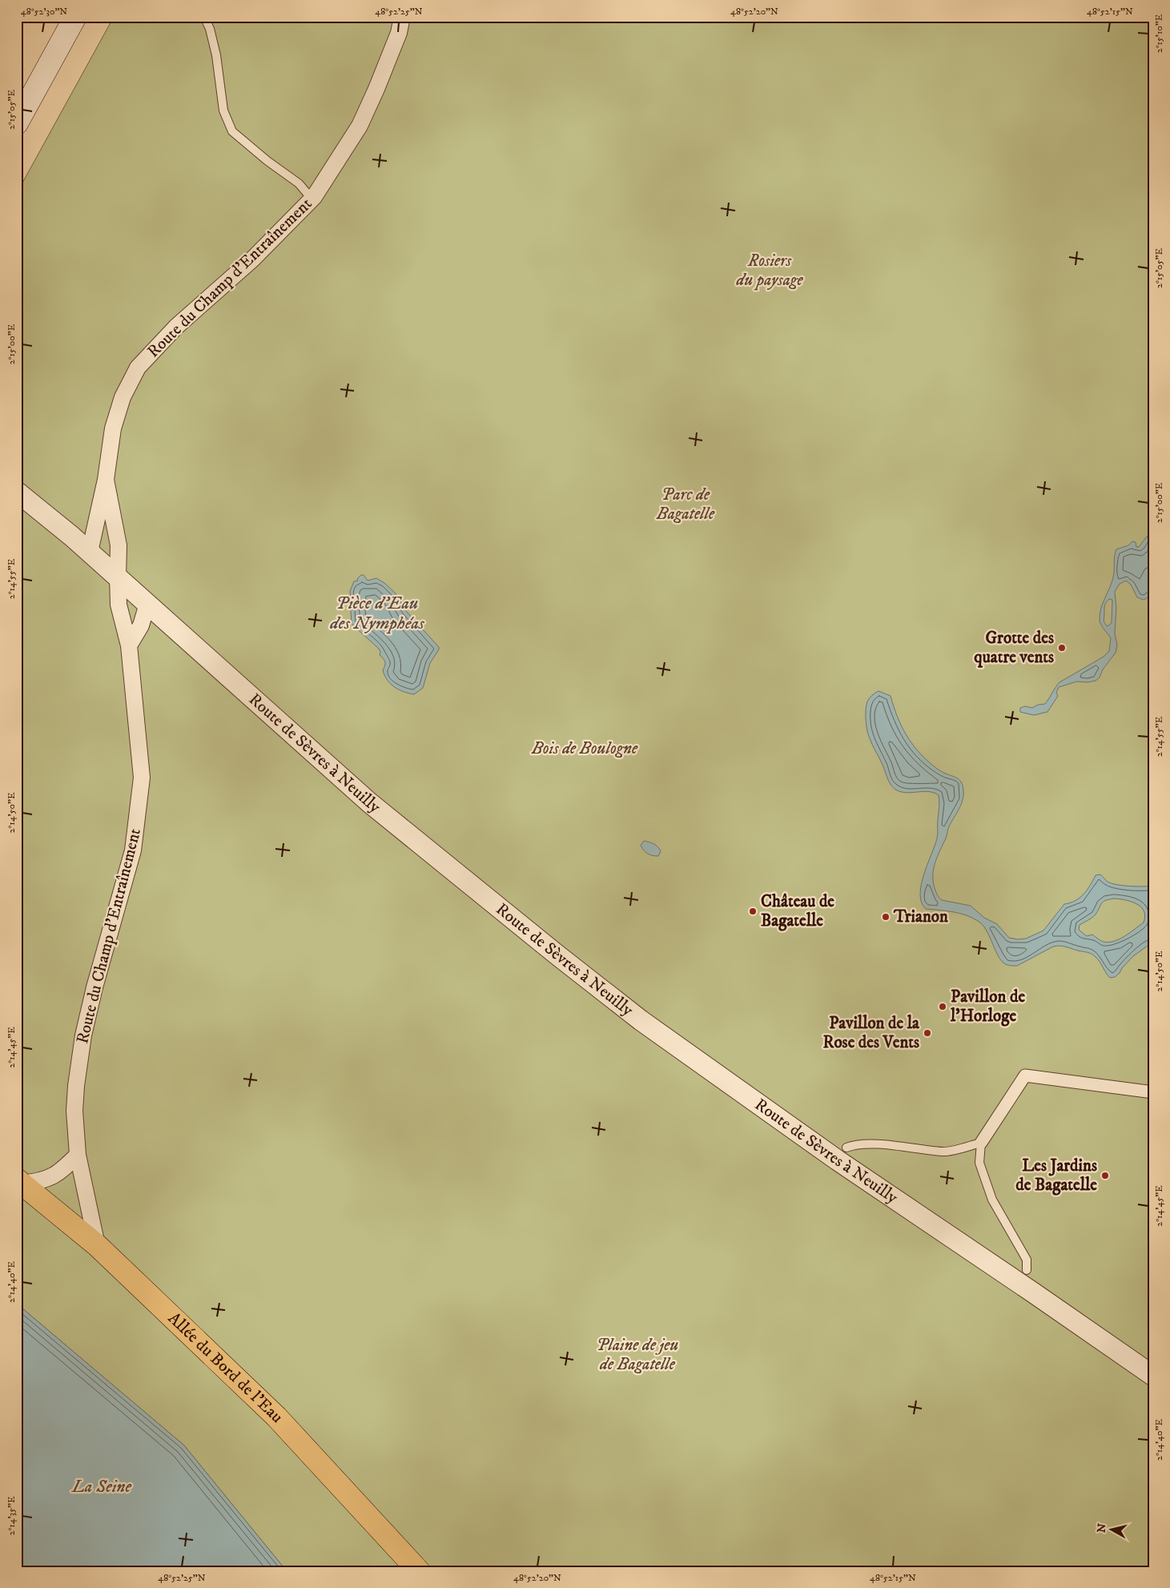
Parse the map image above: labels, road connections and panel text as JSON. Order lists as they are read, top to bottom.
{
  "streets": {
    "main road": ["Allée du Bord de l'Eau"],
    "street": ["Route du Champ d'Entraînement", "Route de Sèvres à Neuilly"]
  },
  "crossings": [
    ["Route du Champ d'Entraînement", "Route de Sèvres à Neuilly"],
    ["Route du Champ d'Entraînement", "Allée du Bord de l'Eau"]
  ],
  "water": ["Pièce d'Eau des Nymphéas", "La Seine"],
  "parks": [
    "Rosiers du paysage",
    "Parc de Bagatelle",
    "Bois de Boulogne",
    "Plaine de jeu de Bagatelle"
  ],
  "places": [
    "Grotte des quatre vents",
    "Château de Bagatelle",
    "Trianon",
    "Pavillon de l'Horloge",
    "Pavillon de la Rose des Vents",
    "Les Jardins de Bagatelle"
  ],
  "north": "left",
  "coordinates": [
    "48°52'30\"N",
    "48°52'25\"N",
    "48°52'20\"N",
    "48°52'15\"N",
    "2°15'10\"E",
    "2°15'05\"E",
    "2°15'00\"E",
    "2°14'55\"E",
    "2°14'50\"E",
    "2°14'45\"E",
    "2°14'40\"E",
    "2°14'35\"E"
  ]
}
